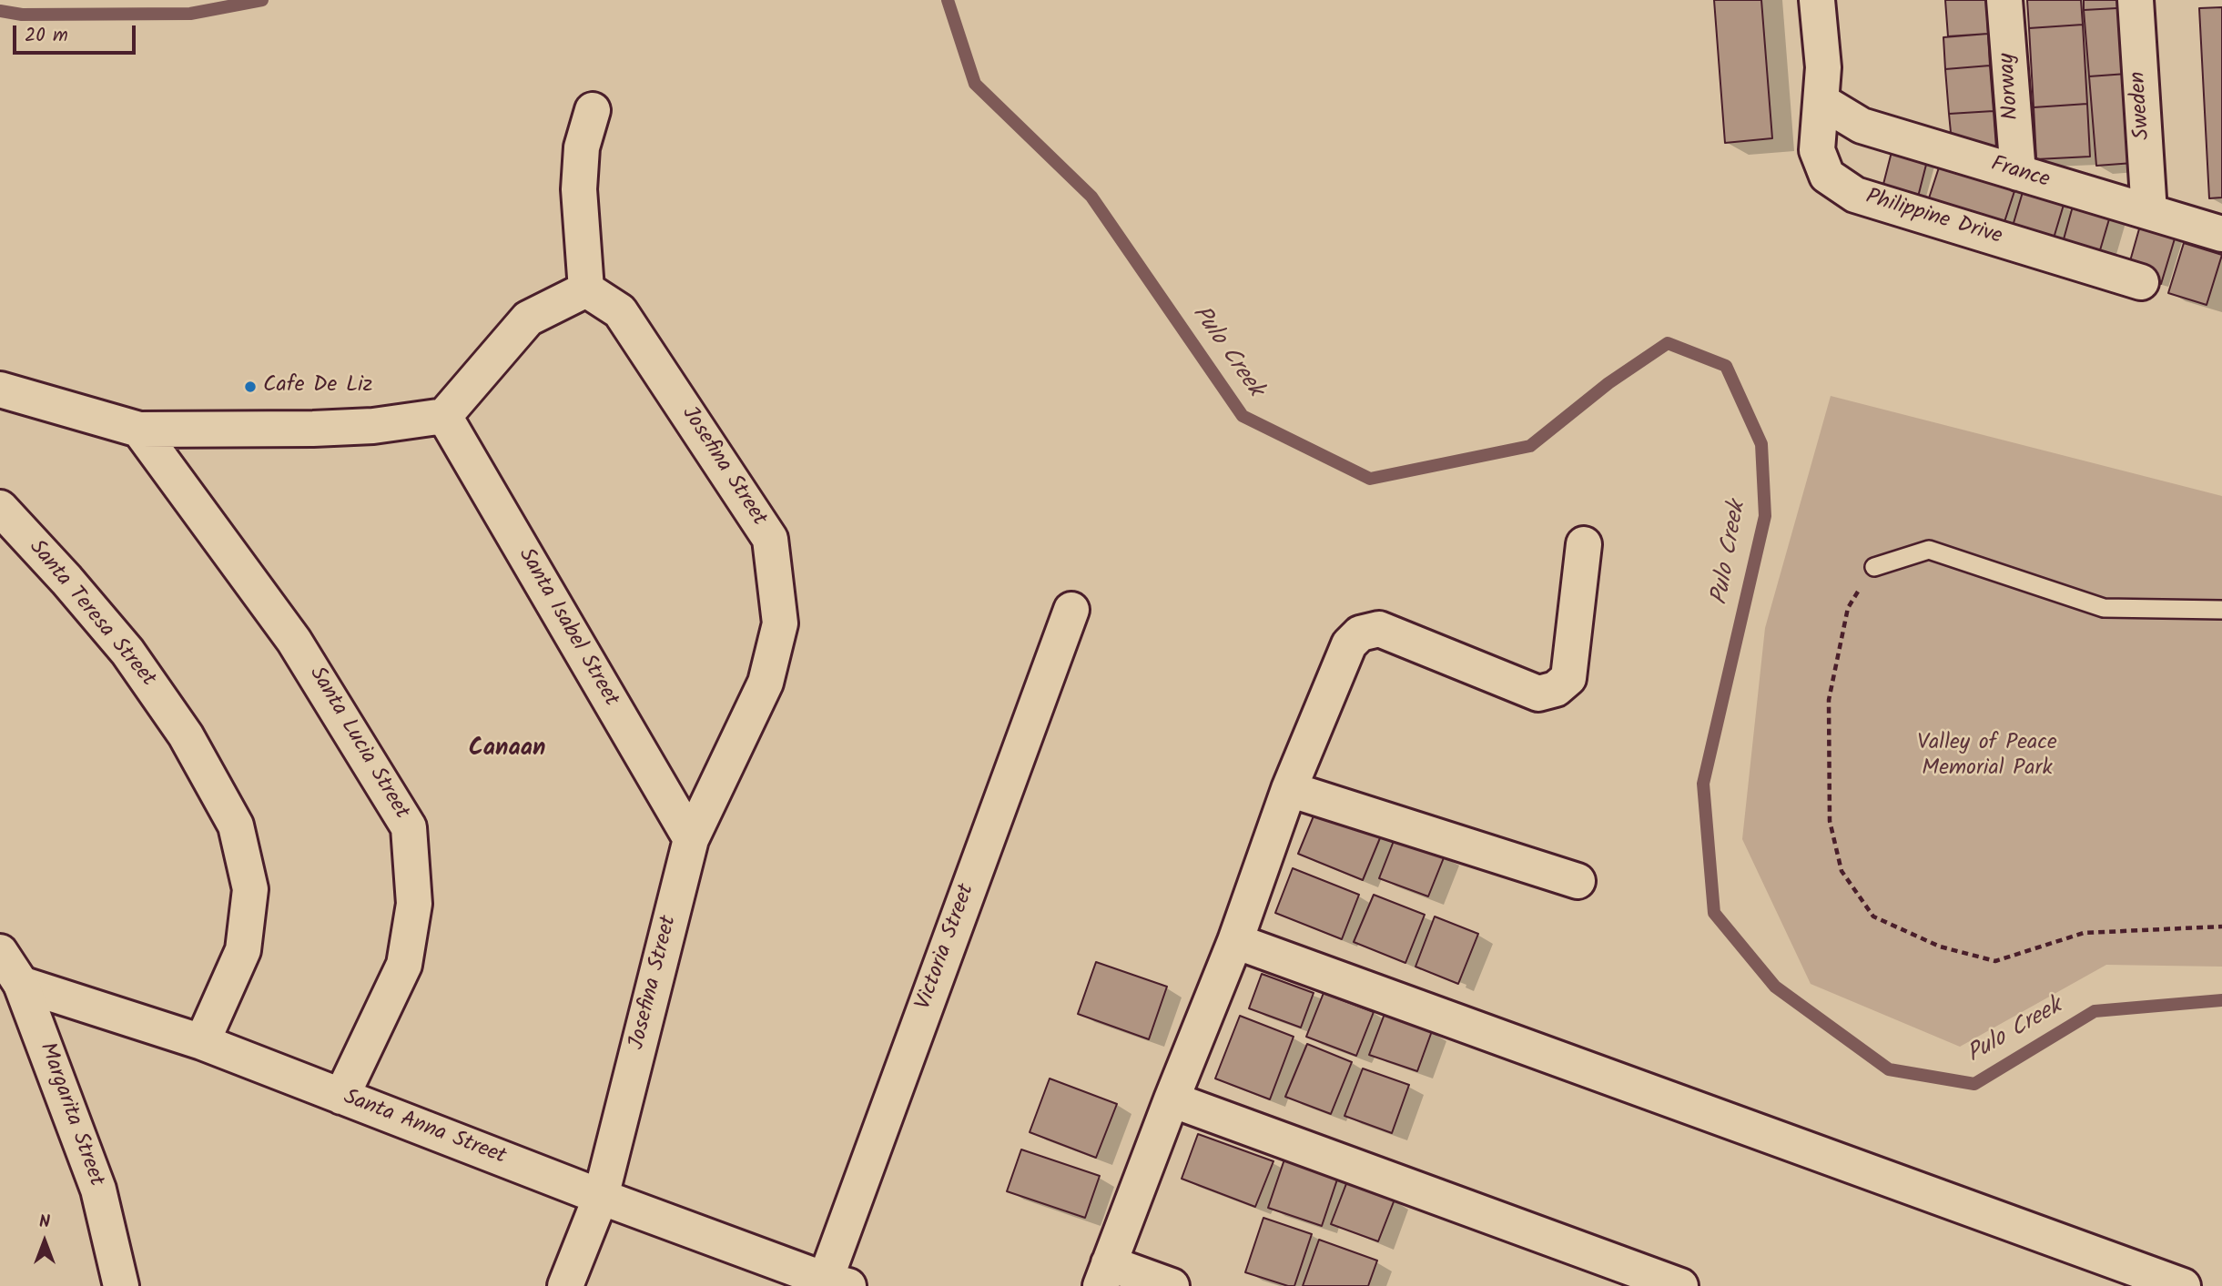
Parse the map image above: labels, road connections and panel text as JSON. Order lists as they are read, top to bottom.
{
  "streets": {
    "street": [
      "Norway",
      "Sweden",
      "France",
      "Philippine Drive",
      "Josefina Street",
      "Santa Teresa Street",
      "Santa Isabel Street",
      "Santa Lucia Street",
      "Victoria Street",
      "Margarita Street",
      "Santa Anna Street"
    ]
  },
  "crossings": [
    ["Norway", "France"],
    ["Sweden", "France"],
    ["France", "Philippine Drive"],
    ["Josefina Street", "Santa Isabel Street"],
    ["Josefina Street", "Santa Anna Street"],
    ["Santa Teresa Street", "Santa Anna Street"],
    ["Santa Lucia Street", "Santa Anna Street"],
    ["Victoria Street", "Santa Anna Street"],
    ["Margarita Street", "Santa Anna Street"]
  ],
  "districts": ["Canaan"],
  "water": ["Pulo Creek"],
  "parks": ["Valley of Peace Memorial Park"],
  "places": ["Cafe De Liz"],
  "scale_bar": "20 m",
  "north": "top"
}
